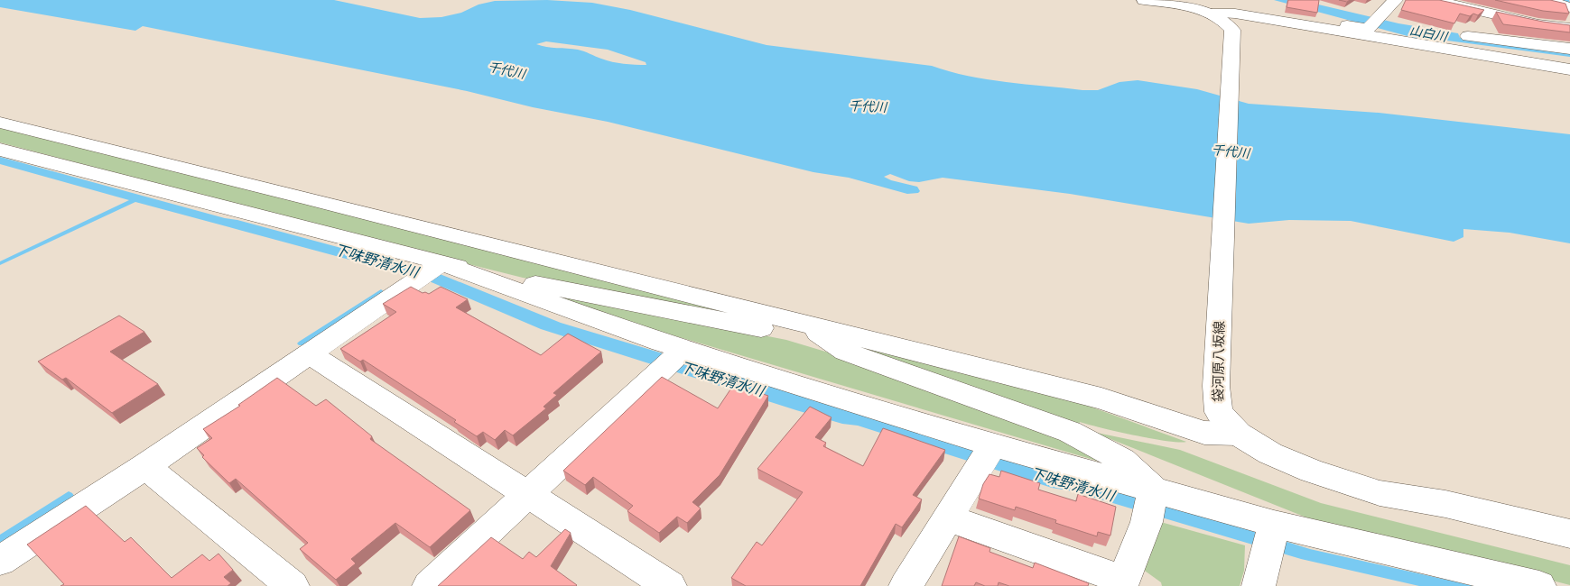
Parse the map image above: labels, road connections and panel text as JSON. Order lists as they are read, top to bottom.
{
  "streets": {
    "street": ["袋河原八坂線"]
  },
  "water": ["山白川", "千代川", "下味野清水川"]
}
